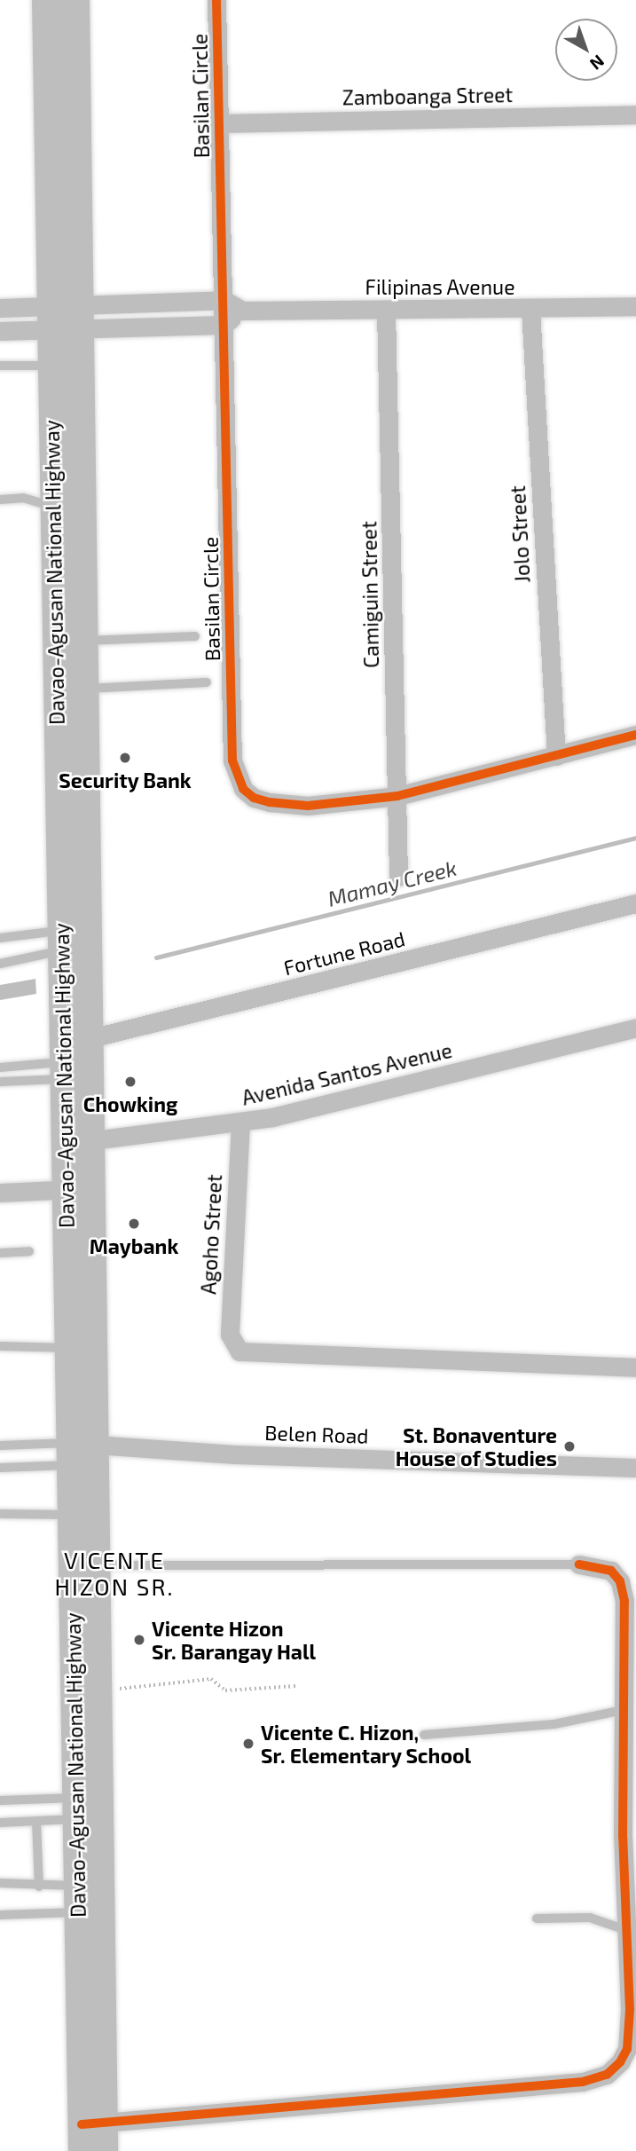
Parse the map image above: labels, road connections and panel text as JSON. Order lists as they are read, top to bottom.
{
  "streets": {
    "main road": ["Davao-Agusan National Highway"],
    "street": [
      "Basilan Circle",
      "Zamboanga Street",
      "Filipinas Avenue",
      "Jolo Street",
      "Camiguin Street",
      "Fortune Road",
      "Avenida Santos Avenue",
      "Agoho Street",
      "Belen Road"
    ]
  },
  "crossings": [
    ["Basilan Circle", "Zamboanga Street"],
    ["Basilan Circle", "Filipinas Avenue"],
    ["Basilan Circle", "Jolo Street"],
    ["Basilan Circle", "Camiguin Street"],
    ["Filipinas Avenue", "Jolo Street"],
    ["Filipinas Avenue", "Davao-Agusan National Highway"],
    ["Filipinas Avenue", "Camiguin Street"],
    ["Davao-Agusan National Highway", "Fortune Road"],
    ["Davao-Agusan National Highway", "Avenida Santos Avenue"],
    ["Davao-Agusan National Highway", "Belen Road"],
    ["Avenida Santos Avenue", "Agoho Street"]
  ],
  "districts": ["VICENTE HIZON SR."],
  "water": ["Mamay Creek"],
  "places": [
    "Security Bank",
    "Chowking",
    "Maybank",
    "St. Bonaventure House of Studies",
    "Vicente Hizon Sr. Barangay Hall",
    "Vicente C. Hizon, Sr. Elementary School"
  ],
  "north": "bottom right"
}
